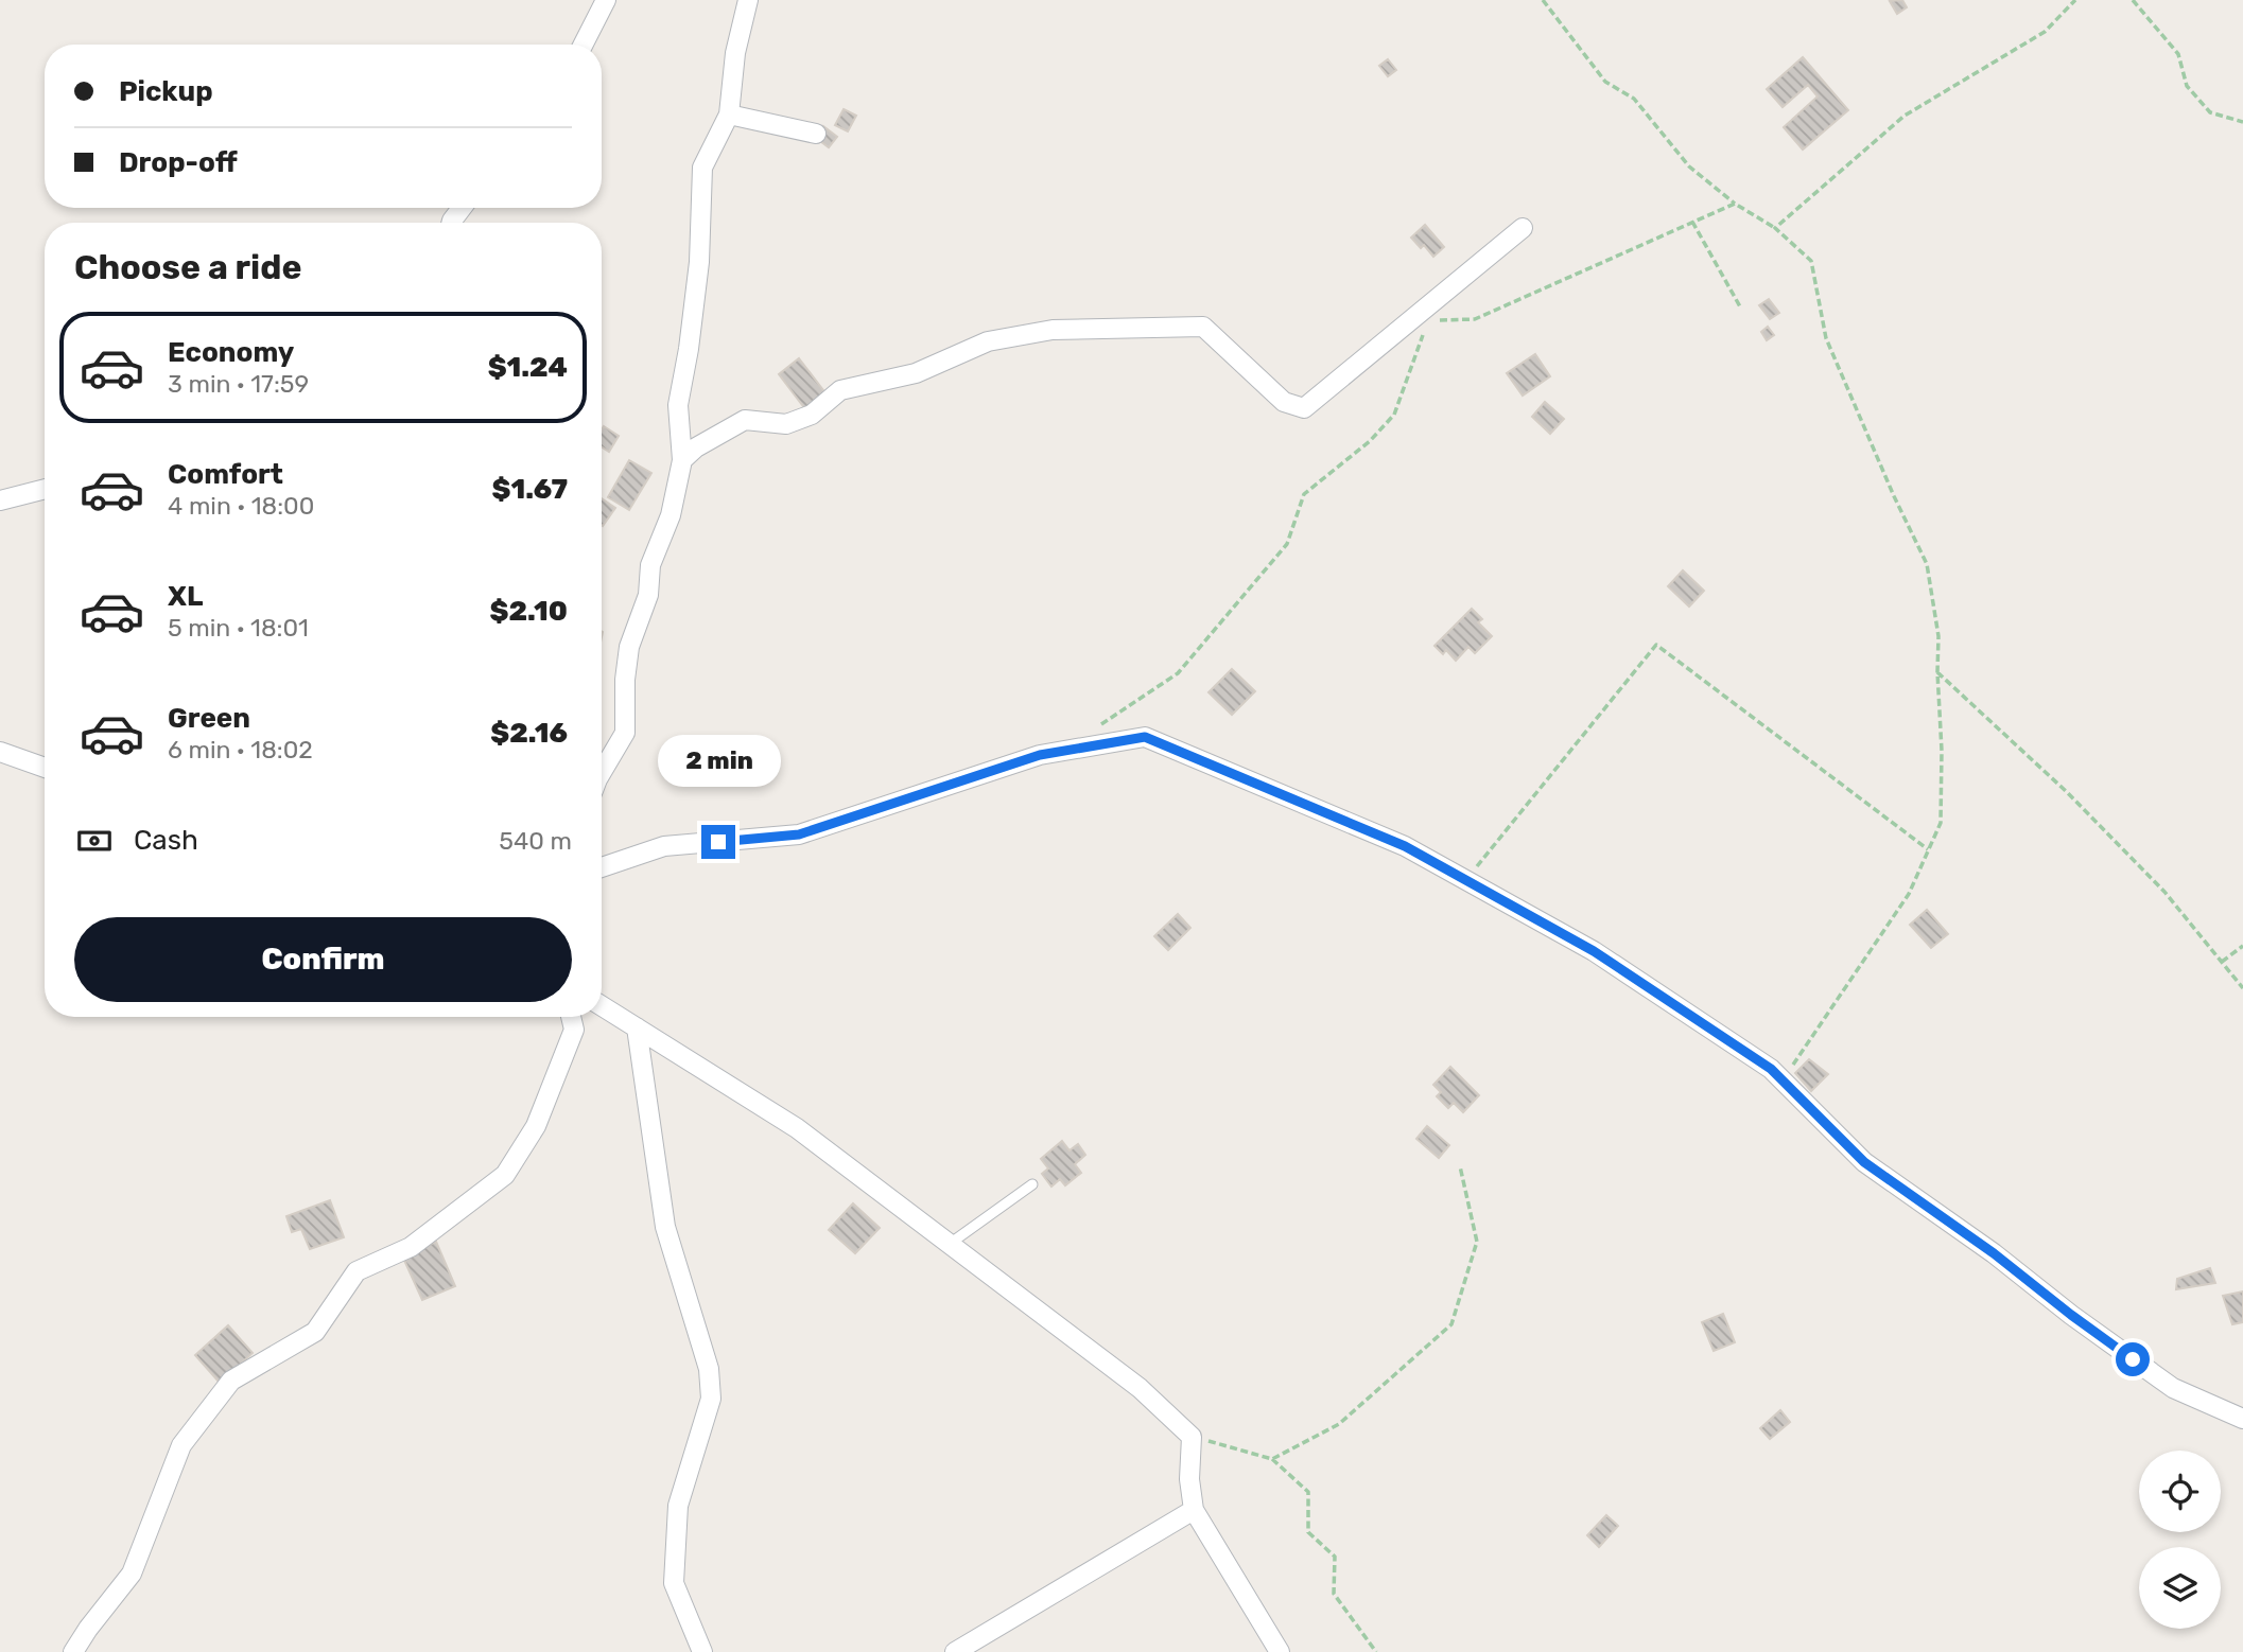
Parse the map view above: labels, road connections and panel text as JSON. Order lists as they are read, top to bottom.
{
  "page": {
    "banner": ["Pickup", "Drop-off"],
    "heading": "Choose a ride",
    "list": [
      {
        "name": "Economy",
        "note": "3 min · 17:59",
        "value": "$1.24"
      },
      {
        "name": "Comfort",
        "note": "4 min · 18:00",
        "value": "$1.67"
      },
      {
        "name": "XL",
        "note": "5 min · 18:01",
        "value": "$2.10"
      },
      {
        "name": "Green",
        "note": "6 min · 18:02",
        "value": "$2.16"
      }
    ],
    "bubble": "2 min",
    "pay": ["Cash", "540 m"],
    "buttons": "Confirm"
  }
}
